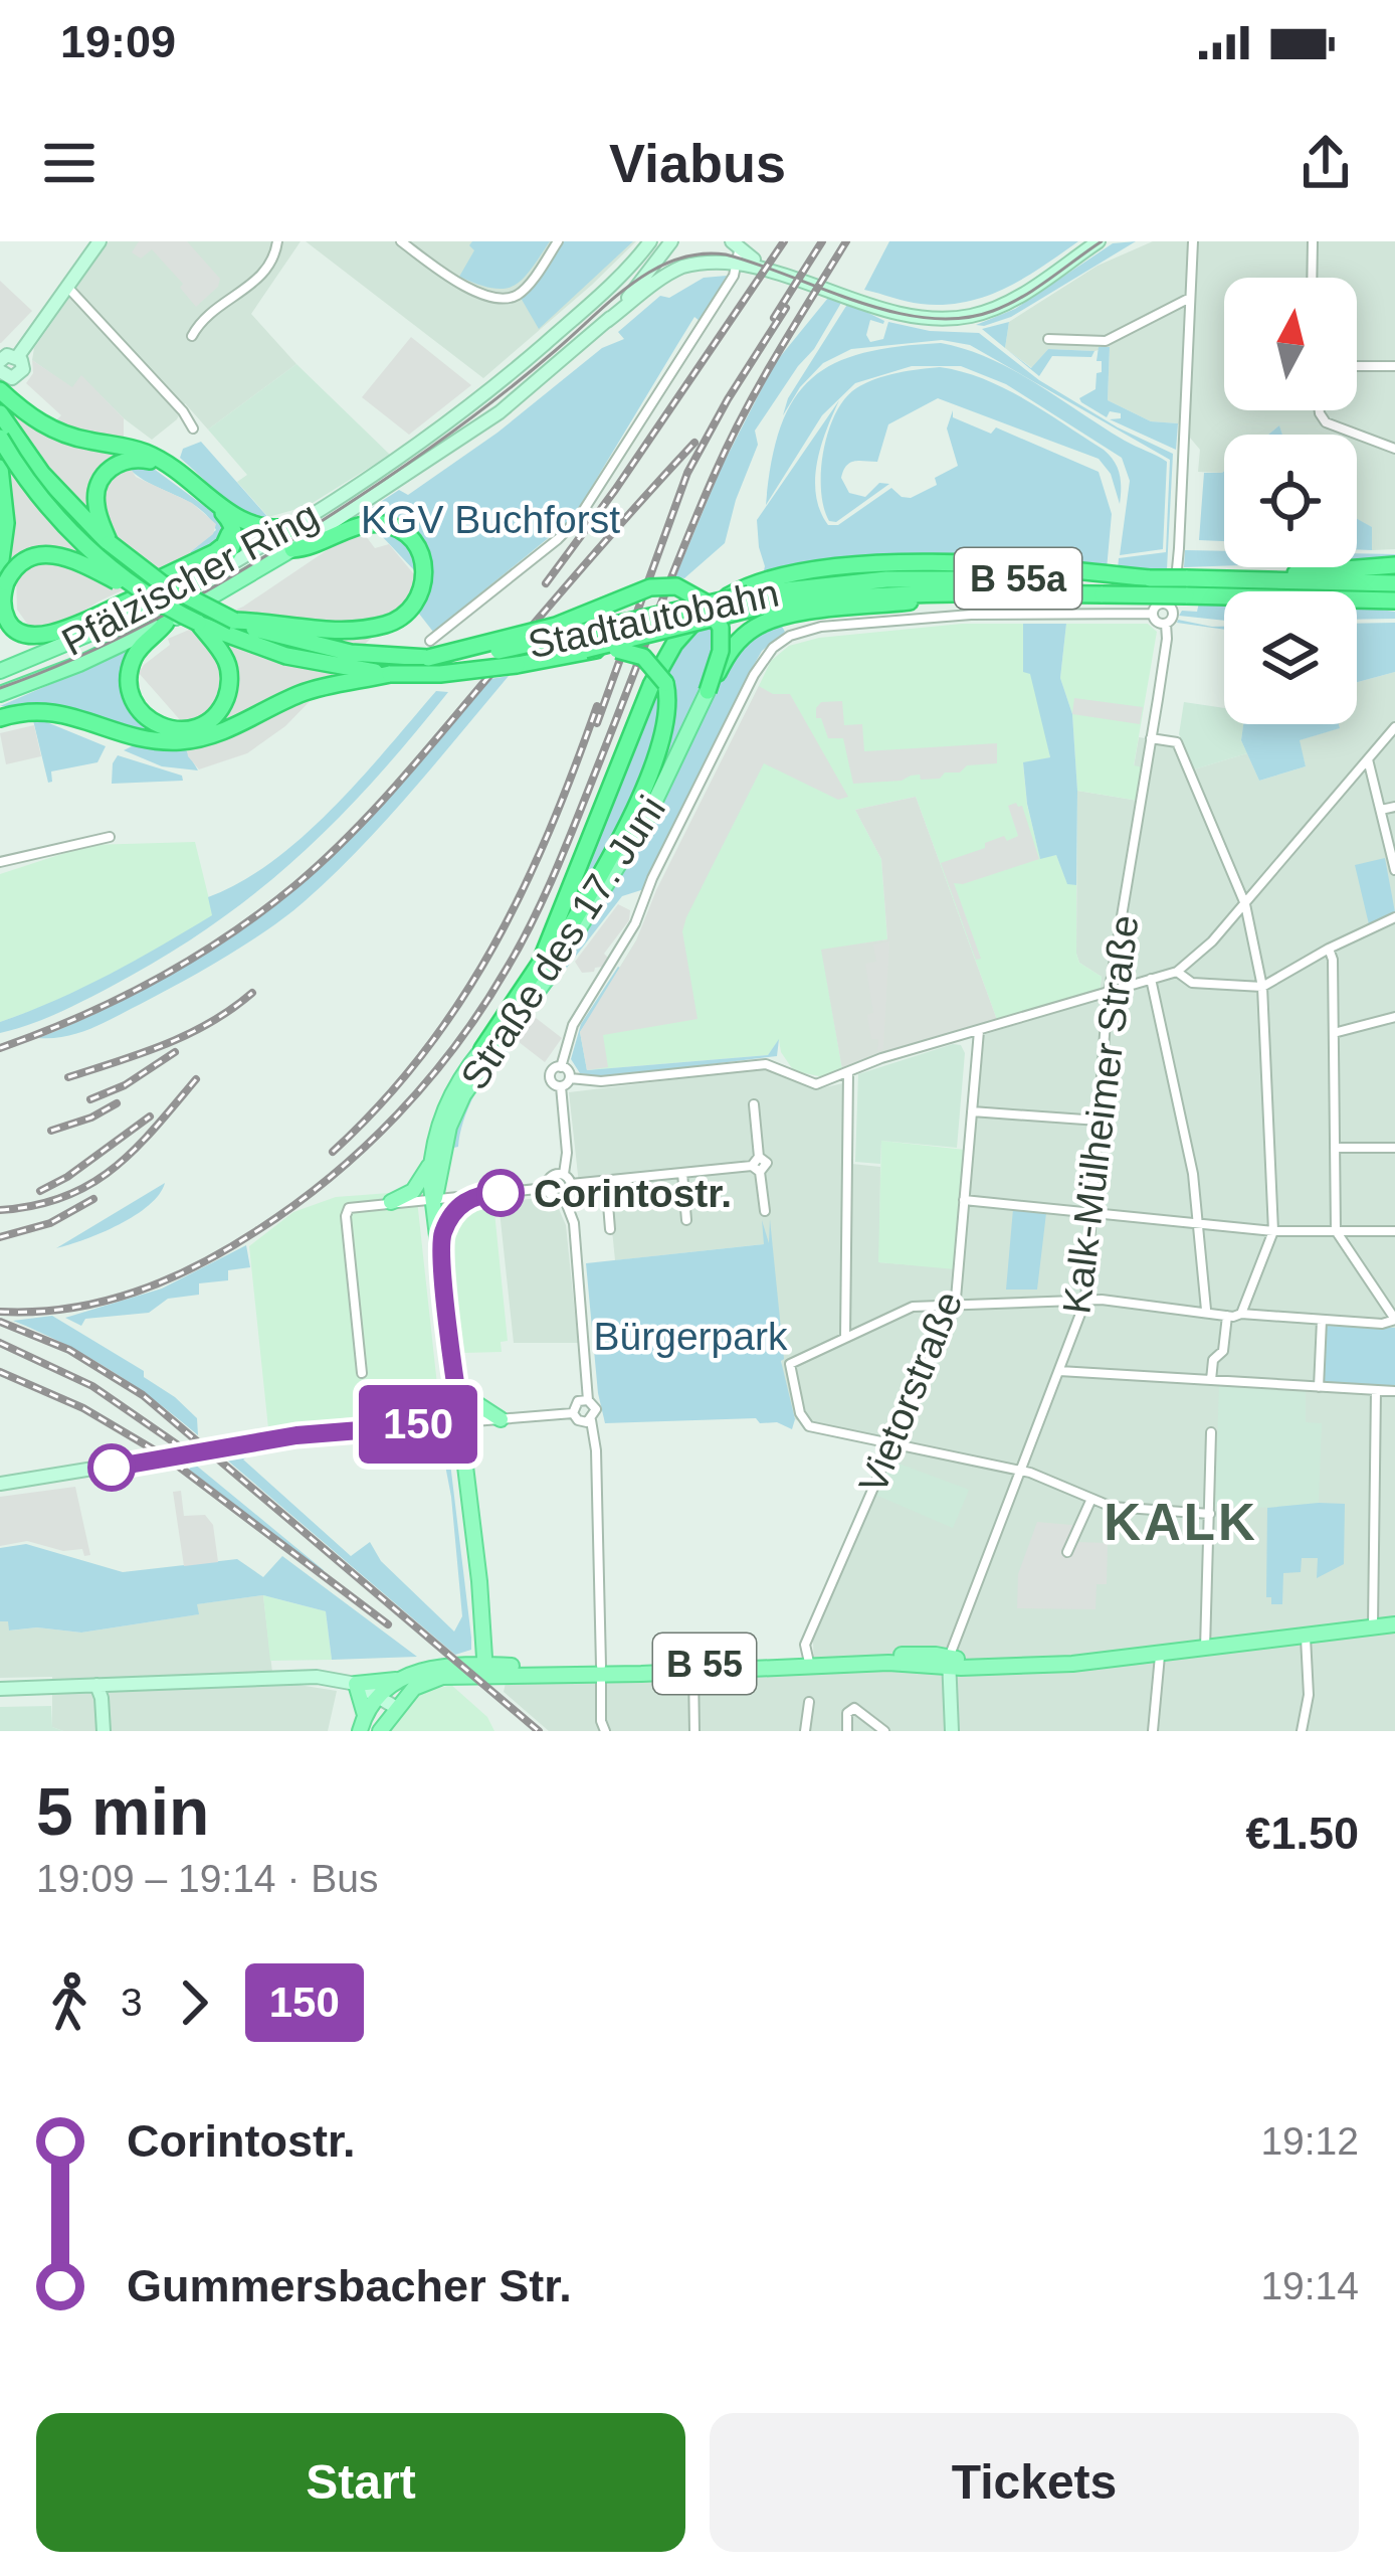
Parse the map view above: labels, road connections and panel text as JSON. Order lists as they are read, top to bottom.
{
  "streets": {
    "highway": ["B 55a", "Stadtautobahn"],
    "main road": ["Pfälzischer Ring", "Straße des 17. Juni", "B 55"],
    "street": ["Kalk-Mülheimer Straße", "Vietorstraße"]
  },
  "crossings": [
    ["Pfälzischer Ring", "Stadtautobahn"],
    ["B 55a", "Stadtautobahn"],
    ["B 55a", "Straße des 17. Juni"],
    ["Straße des 17. Juni", "B 55"],
    ["Kalk-Mülheimer Straße", "B 55"],
    ["Vietorstraße", "B 55"]
  ],
  "districts": ["KALK"],
  "parks": ["KGV Buchforst", "Bürgerpark"],
  "places": ["Corintostr."],
  "lines": ["bus line 150"],
  "north": "top",
  "page": {
    "status": "19:09",
    "header": "Viabus",
    "on_map": "150",
    "heading": ["5 min", "19:09 – 19:14 · Bus", "€1.50"],
    "legs": ["3", "150"],
    "list": [
      {
        "name": "Corintostr.",
        "value": "19:12"
      },
      {
        "name": "Gummersbacher Str.",
        "value": "19:14"
      }
    ],
    "buttons": ["Start", "Tickets"]
  }
}
